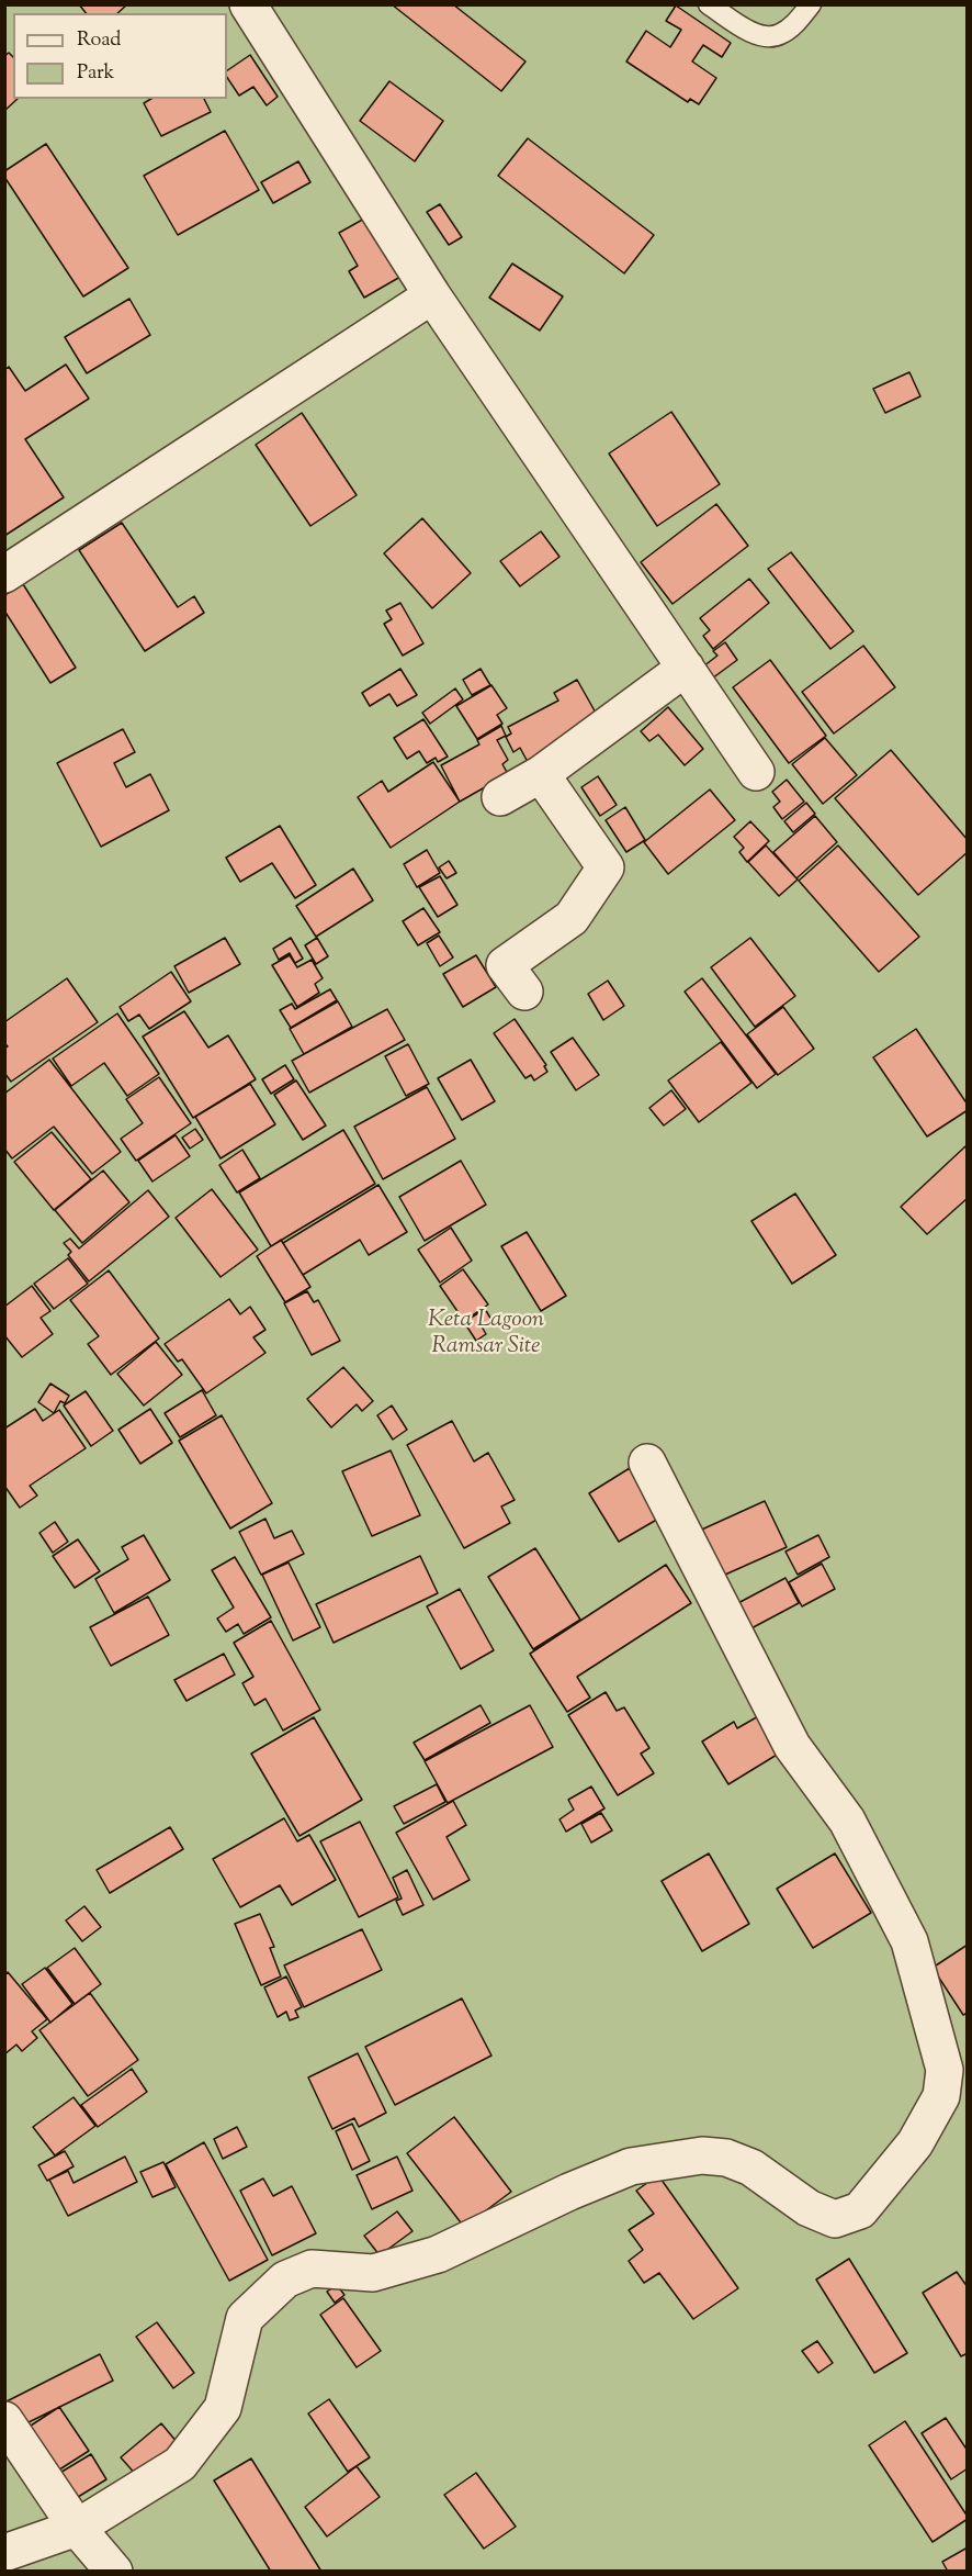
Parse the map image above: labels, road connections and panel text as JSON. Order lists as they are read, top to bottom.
{
  "parks": ["Keta Lagoon Ramsar Site"],
  "legend": ["Road", "Park"]
}
